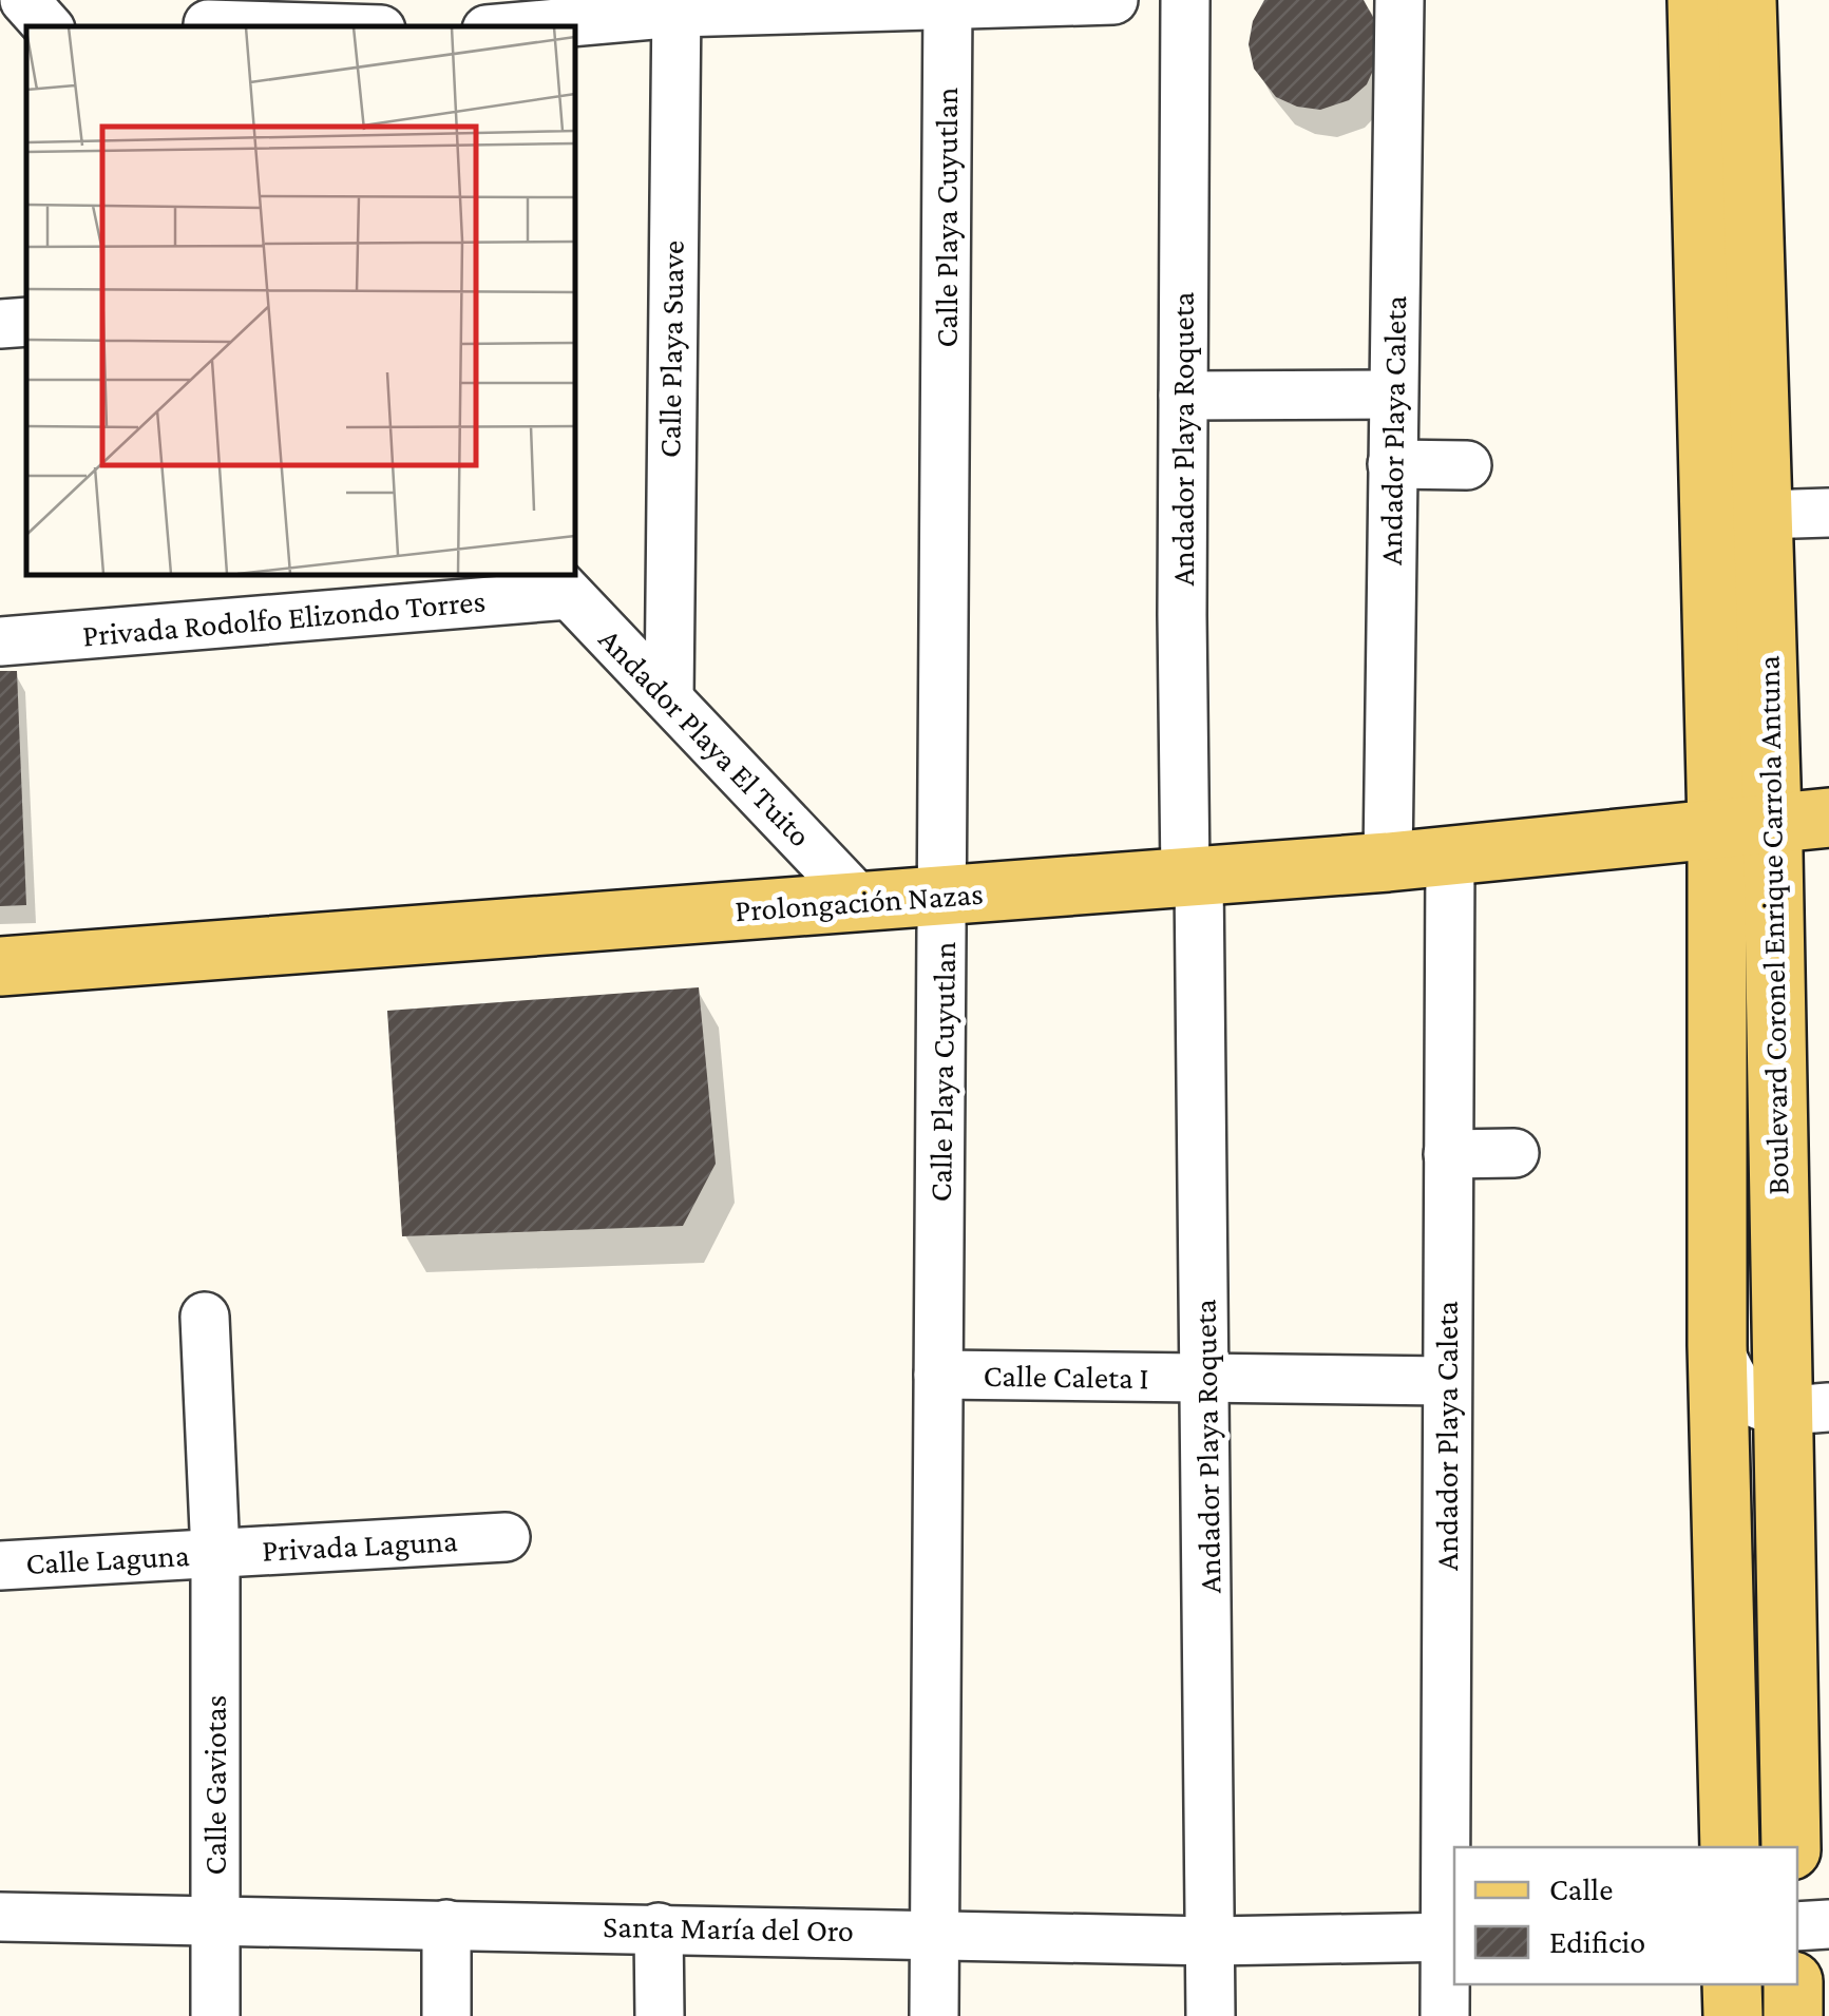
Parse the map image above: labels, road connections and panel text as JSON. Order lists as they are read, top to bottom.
{
  "streets": {
    "main road": ["Prolongación Nazas", "Boulevard Coronel Enrique Carrola Antuna"],
    "street": [
      "Calle Playa Cuyutlan",
      "Calle Playa Suave",
      "Andador Playa Caleta",
      "Andador Playa Roqueta",
      "Privada Rodolfo Elizondo Torres",
      "Andador Playa El Tuito",
      "Calle Caleta I",
      "Privada Laguna",
      "Calle Laguna",
      "Calle Gaviotas",
      "Santa María del Oro"
    ]
  },
  "crossings": [
    ["Calle Playa Cuyutlan", "Prolongación Nazas"],
    ["Calle Playa Cuyutlan", "Calle Caleta I"],
    ["Calle Playa Cuyutlan", "Santa María del Oro"],
    ["Calle Playa Suave", "Andador Playa El Tuito"],
    ["Andador Playa Caleta", "Prolongación Nazas"],
    ["Andador Playa Caleta", "Calle Caleta I"],
    ["Andador Playa Caleta", "Santa María del Oro"],
    ["Andador Playa Roqueta", "Prolongación Nazas"],
    ["Andador Playa Roqueta", "Calle Caleta I"],
    ["Andador Playa Roqueta", "Santa María del Oro"],
    ["Privada Rodolfo Elizondo Torres", "Andador Playa El Tuito"],
    ["Andador Playa El Tuito", "Prolongación Nazas"],
    ["Prolongación Nazas", "Boulevard Coronel Enrique Carrola Antuna"],
    ["Privada Laguna", "Calle Laguna"],
    ["Privada Laguna", "Calle Gaviotas"],
    ["Calle Laguna", "Calle Gaviotas"],
    ["Calle Gaviotas", "Santa María del Oro"]
  ],
  "legend": ["Calle", "Edificio"]
}
